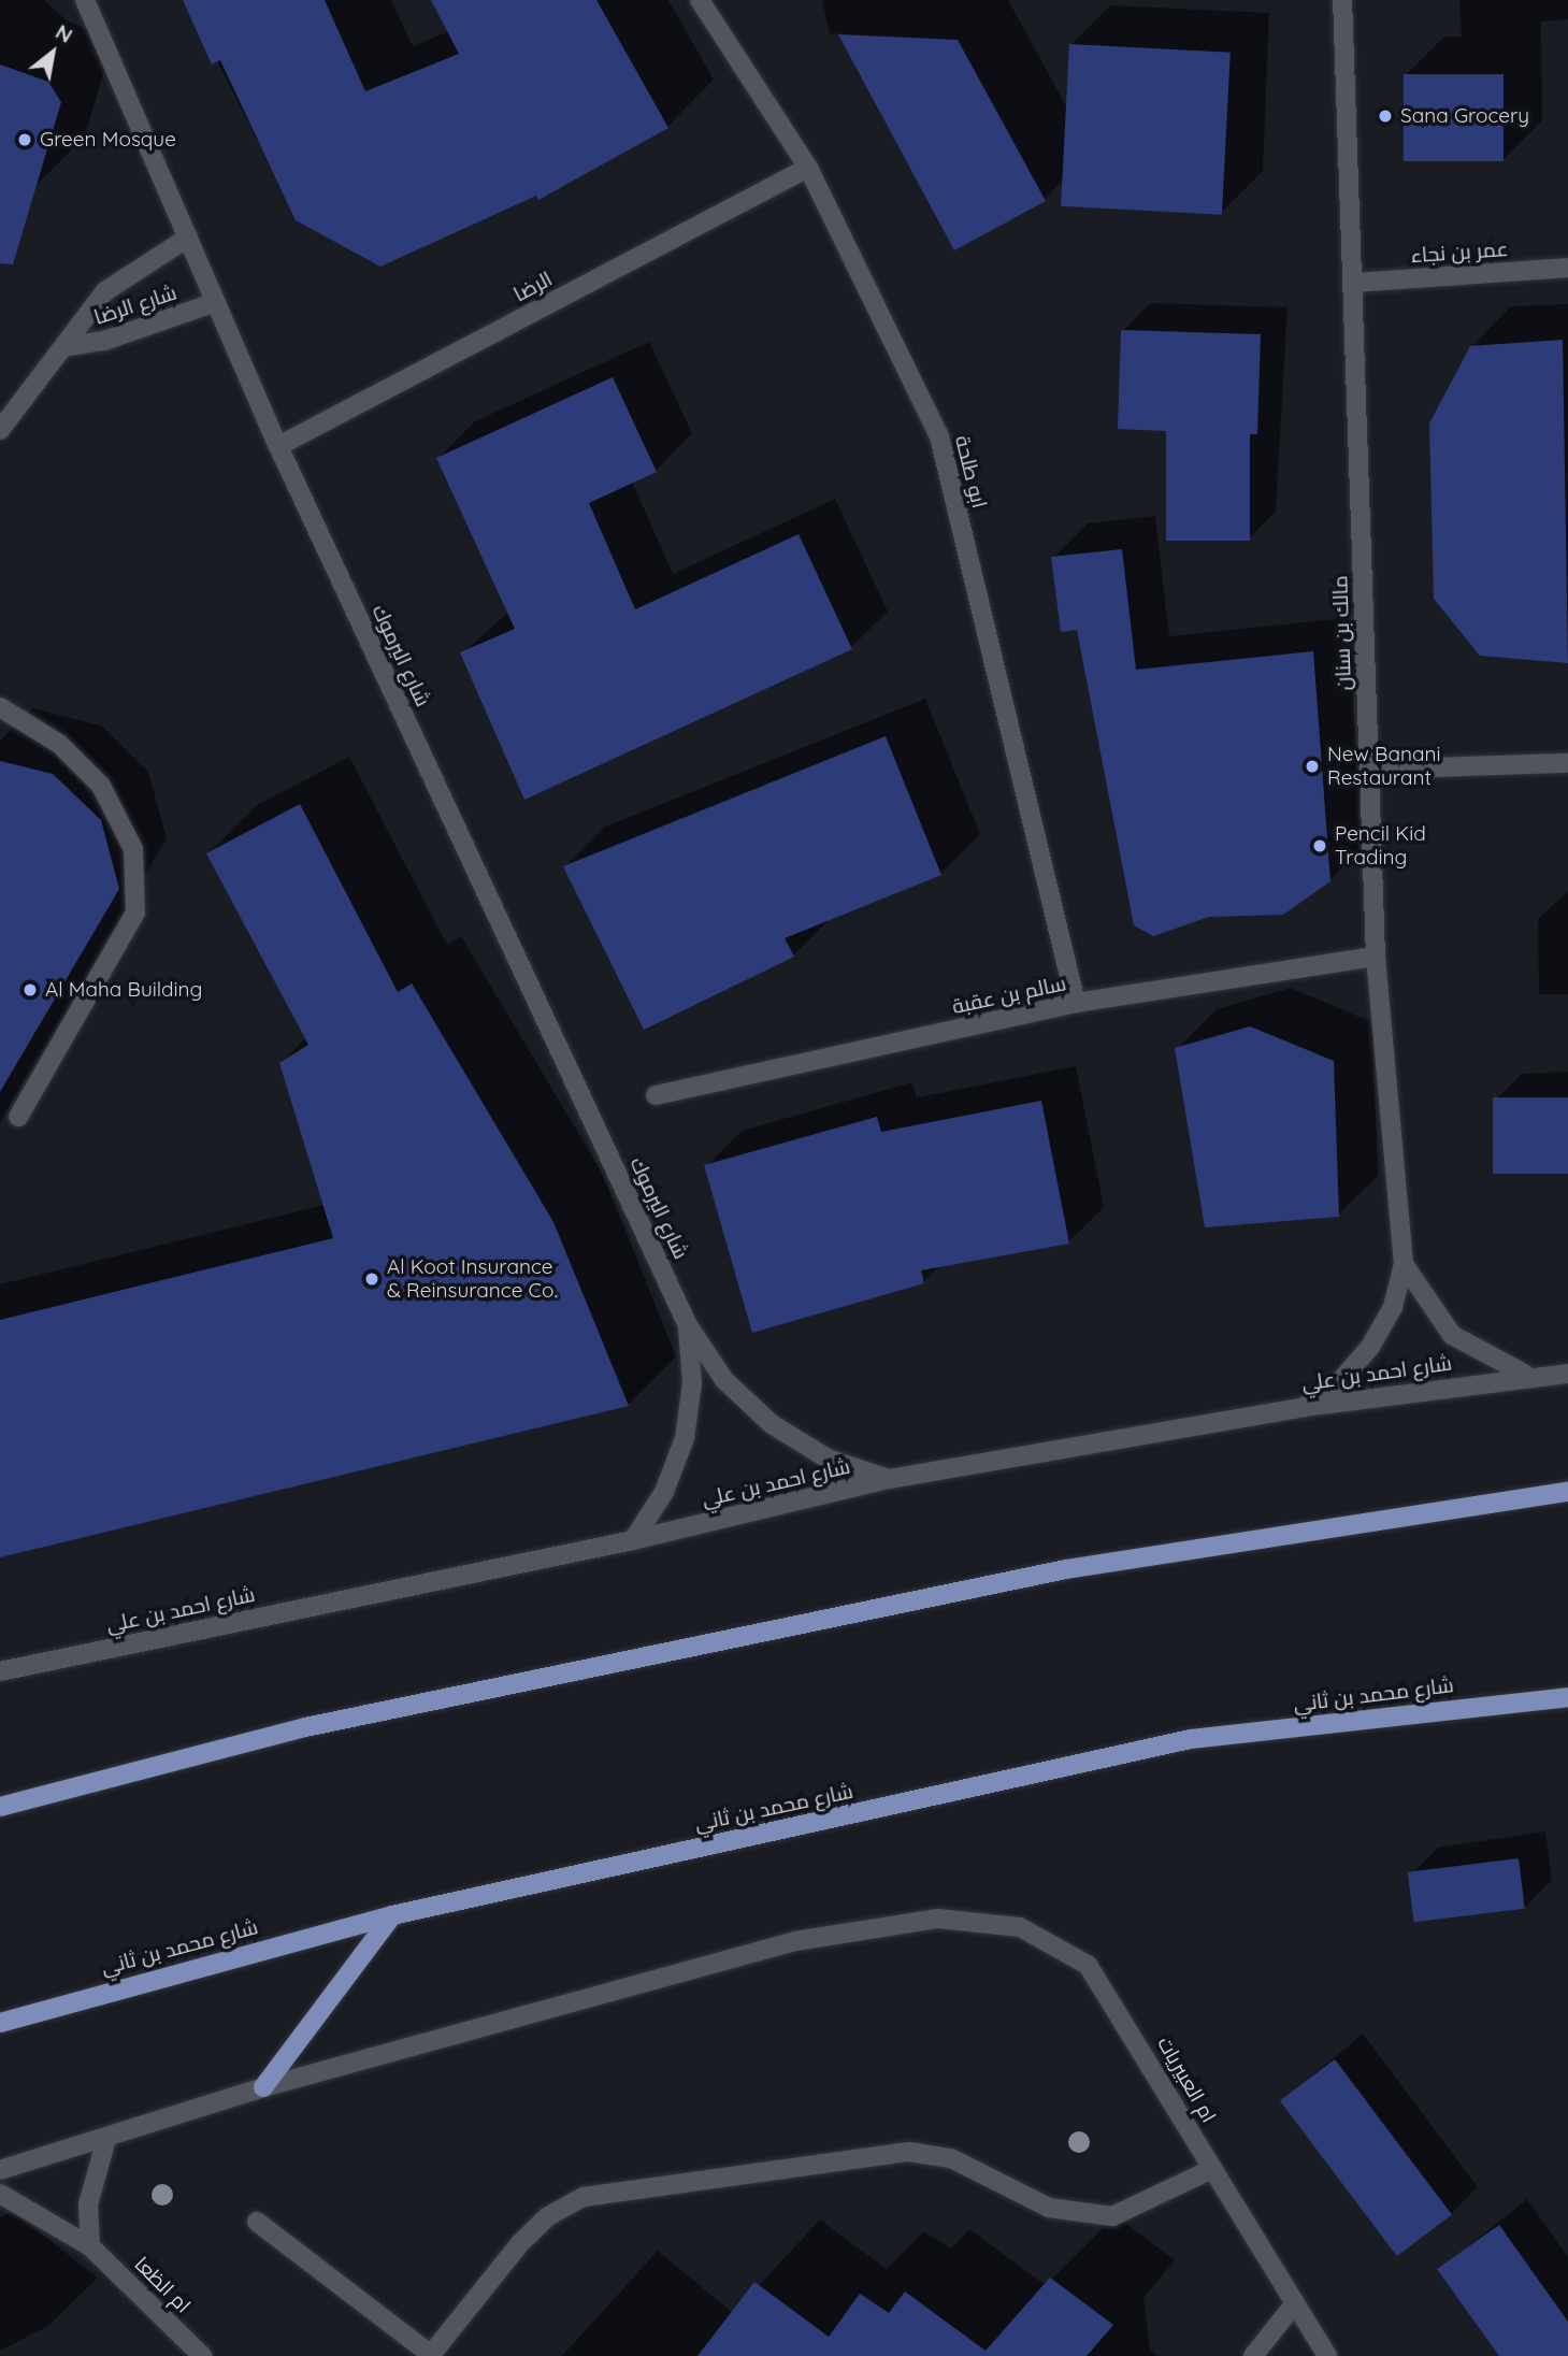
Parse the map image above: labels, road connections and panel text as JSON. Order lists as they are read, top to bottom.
{
  "streets": {
    "main road": ["شارع محمد بن ثاني"],
    "street": [
      "عمر بن نجاء",
      "الرضا",
      "شارع الرضا",
      "ابو طلحة",
      "مالك بن سنان",
      "شارع اليرموك",
      "سالم بن عقبة",
      "شارع احمد بن علي",
      "ام العبيريات",
      "ام الظعا"
    ]
  },
  "crossings": [
    ["عمر بن نجاء", "مالك بن سنان"],
    ["الرضا", "ابو طلحة"],
    ["الرضا", "شارع اليرموك"],
    ["شارع الرضا", "شارع اليرموك"],
    ["ابو طلحة", "سالم بن عقبة"],
    ["مالك بن سنان", "سالم بن عقبة"],
    ["مالك بن سنان", "شارع احمد بن علي"],
    ["شارع اليرموك", "شارع احمد بن علي"]
  ],
  "places": [
    "Sana Grocery",
    "Green Mosque",
    "New Banani Restaurant",
    "Pencil Kid Trading",
    "Al Maha Building",
    "Al Koot Insurance & Reinsurance Co."
  ],
  "north": "top right"
}
